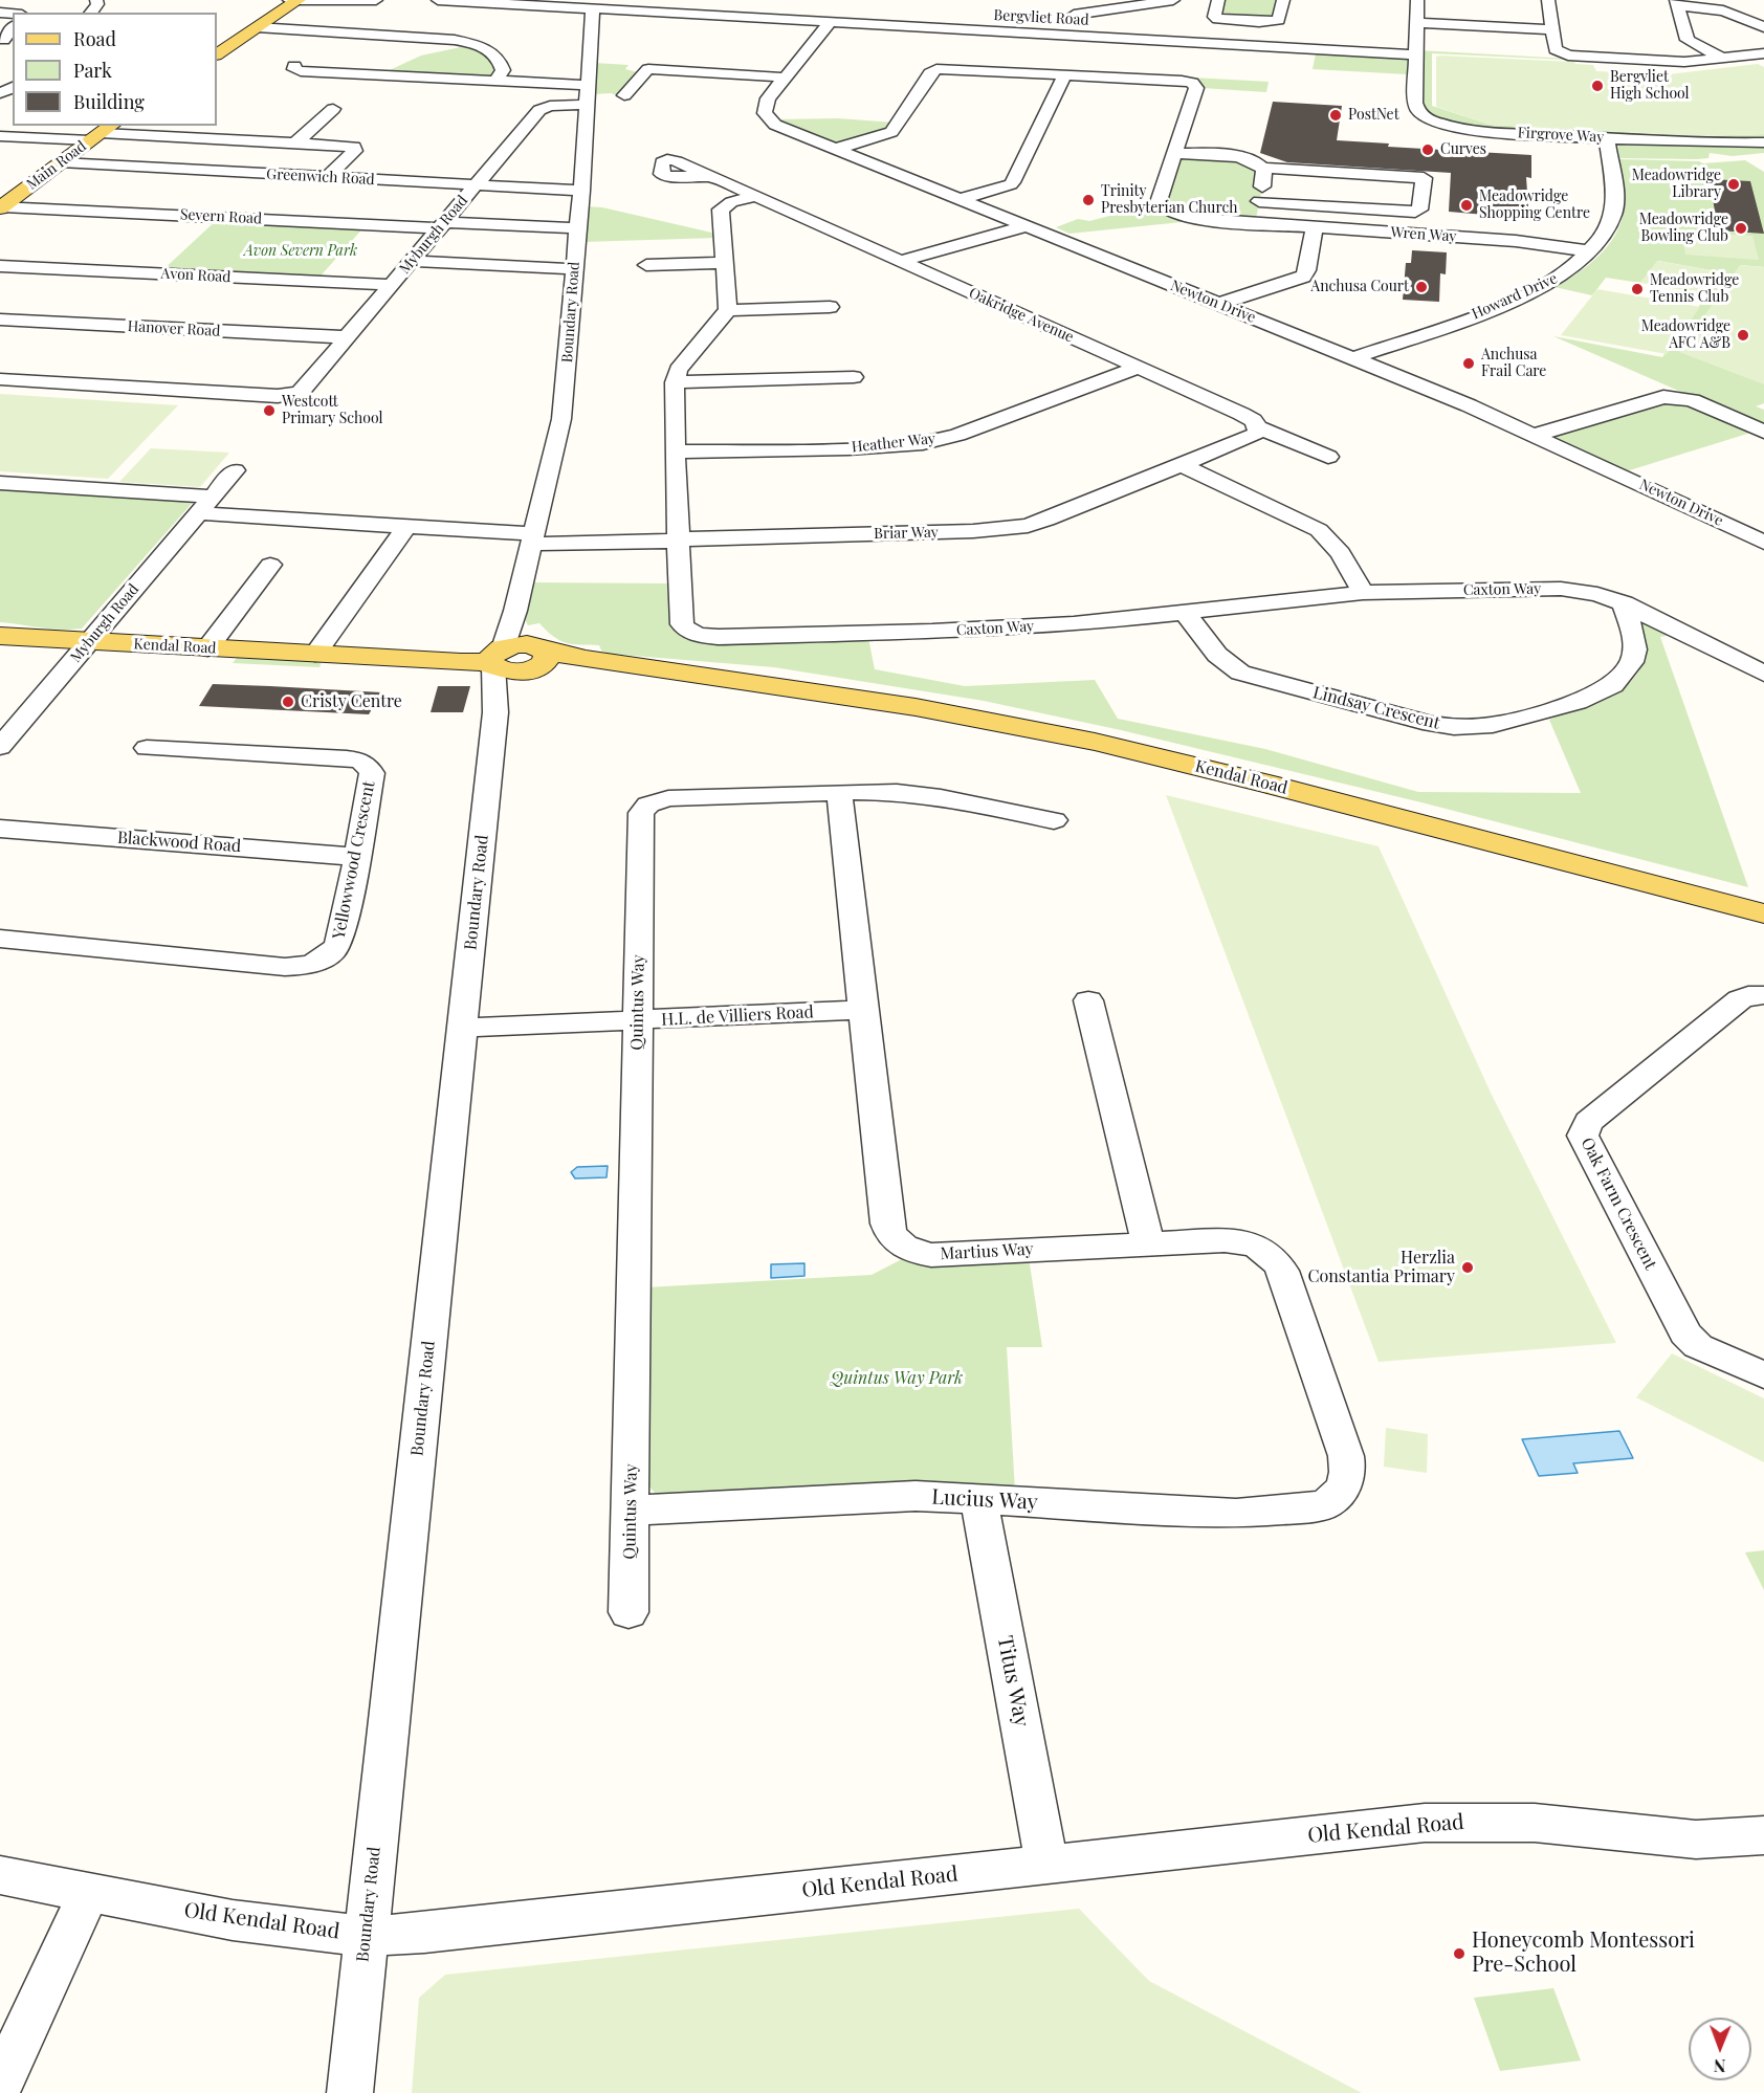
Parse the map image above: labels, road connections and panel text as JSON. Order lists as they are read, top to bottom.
{
  "streets": {
    "main road": ["Main Road", "Kendal Road"],
    "street": [
      "Bergvliet Road",
      "Firgrove Way",
      "Greenwich Road",
      "Severn Road",
      "Myburgh Road",
      "Wren Way",
      "Avon Road",
      "Howard Drive",
      "Newton Drive",
      "Boundary Road",
      "Oakridge Avenue",
      "Hanover Road",
      "Heather Way",
      "Briar Way",
      "Caxton Way",
      "Lindsay Crescent",
      "Blackwood Road",
      "Yellowwood Crescent",
      "Quintus Way",
      "H.L. de Villiers Road",
      "Oak Farm Crescent",
      "Martius Way",
      "Lucius Way",
      "Titus Way",
      "Old Kendal Road"
    ]
  },
  "crossings": [
    ["Bergvliet Road", "Firgrove Way"],
    ["Bergvliet Road", "Newton Drive"],
    ["Bergvliet Road", "Boundary Road"],
    ["Firgrove Way", "Howard Drive"],
    ["Main Road", "Greenwich Road"],
    ["Main Road", "Severn Road"],
    ["Greenwich Road", "Myburgh Road"],
    ["Greenwich Road", "Boundary Road"],
    ["Severn Road", "Myburgh Road"],
    ["Severn Road", "Boundary Road"],
    ["Myburgh Road", "Avon Road"],
    ["Myburgh Road", "Boundary Road"],
    ["Myburgh Road", "Hanover Road"],
    ["Myburgh Road", "Briar Way"],
    ["Myburgh Road", "Kendal Road"],
    ["Wren Way", "Howard Drive"],
    ["Howard Drive", "Newton Drive"],
    ["Boundary Road", "Briar Way"],
    ["Boundary Road", "Kendal Road"],
    ["Boundary Road", "H.L. de Villiers Road"],
    ["Boundary Road", "Old Kendal Road"],
    ["Oakridge Avenue", "Heather Way"],
    ["Oakridge Avenue", "Briar Way"],
    ["Heather Way", "Caxton Way"],
    ["Briar Way", "Caxton Way"],
    ["Caxton Way", "Lindsay Crescent"],
    ["Blackwood Road", "Yellowwood Crescent"],
    ["Quintus Way", "H.L. de Villiers Road"],
    ["Quintus Way", "Martius Way"],
    ["Quintus Way", "Lucius Way"],
    ["H.L. de Villiers Road", "Martius Way"],
    ["Martius Way", "Lucius Way"],
    ["Lucius Way", "Titus Way"],
    ["Titus Way", "Old Kendal Road"]
  ],
  "parks": ["Avon Severn Park", "Quintus Way Park"],
  "places": [
    "Bergvliet High School",
    "PostNet",
    "Curves",
    "Meadowridge Library",
    "Trinity Presbyterian Church",
    "Meadowridge Shopping Centre",
    "Meadowridge Bowling Club",
    "Anchusa Court",
    "Meadowridge Tennis Club",
    "Meadowridge AFC A&B",
    "Anchusa Frail Care",
    "Westcott Primary School",
    "Cristy Centre",
    "Herzlia Constantia Primary",
    "Honeycomb Montessori Pre-School"
  ],
  "legend": ["Road", "Park", "Building"],
  "north": "bottom"
}
